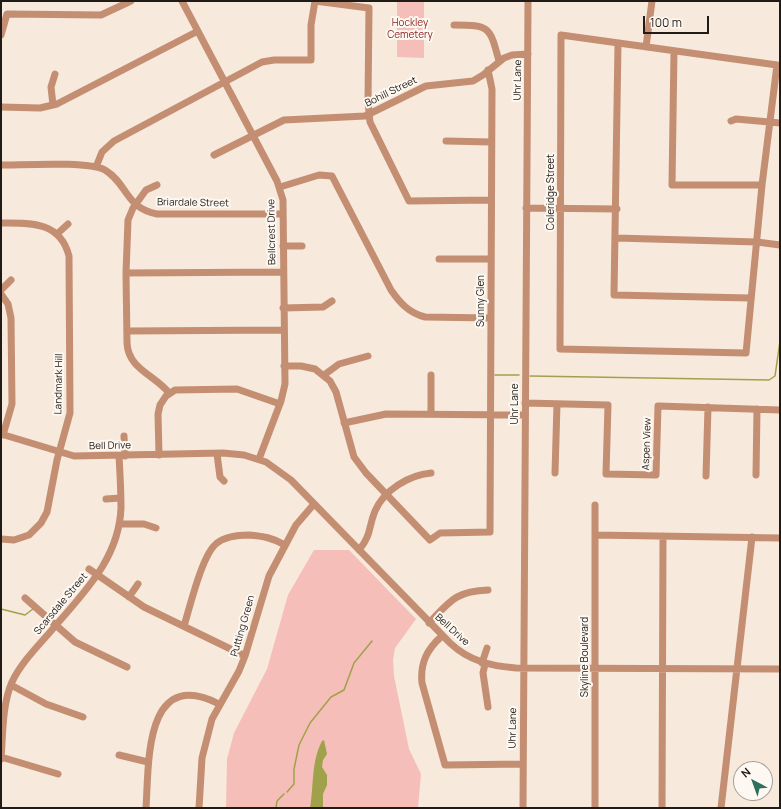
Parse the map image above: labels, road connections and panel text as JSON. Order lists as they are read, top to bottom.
{
  "streets": {
    "street": [
      "Uhr Lane",
      "Bohill Street",
      "Coleridge Street",
      "Briardale Street",
      "Bellcrest Drive",
      "Sunny Glen",
      "Landmark Hill",
      "Aspen View",
      "Bell Drive",
      "Scarsdale Street",
      "Putting Green",
      "Skyline Boulevard"
    ]
  },
  "crossings": [
    ["Uhr Lane", "Bohill Street"],
    ["Uhr Lane", "Aspen View"],
    ["Uhr Lane", "Bell Drive"],
    ["Bohill Street", "Bellcrest Drive"],
    ["Bohill Street", "Sunny Glen"],
    ["Briardale Street", "Bellcrest Drive"],
    ["Bellcrest Drive", "Bell Drive"],
    ["Landmark Hill", "Bell Drive"],
    ["Bell Drive", "Scarsdale Street"],
    ["Bell Drive", "Putting Green"],
    ["Bell Drive", "Skyline Boulevard"]
  ],
  "parks": ["Hockley Cemetery"],
  "scale_bar": "100 m",
  "north": "top left"
}
